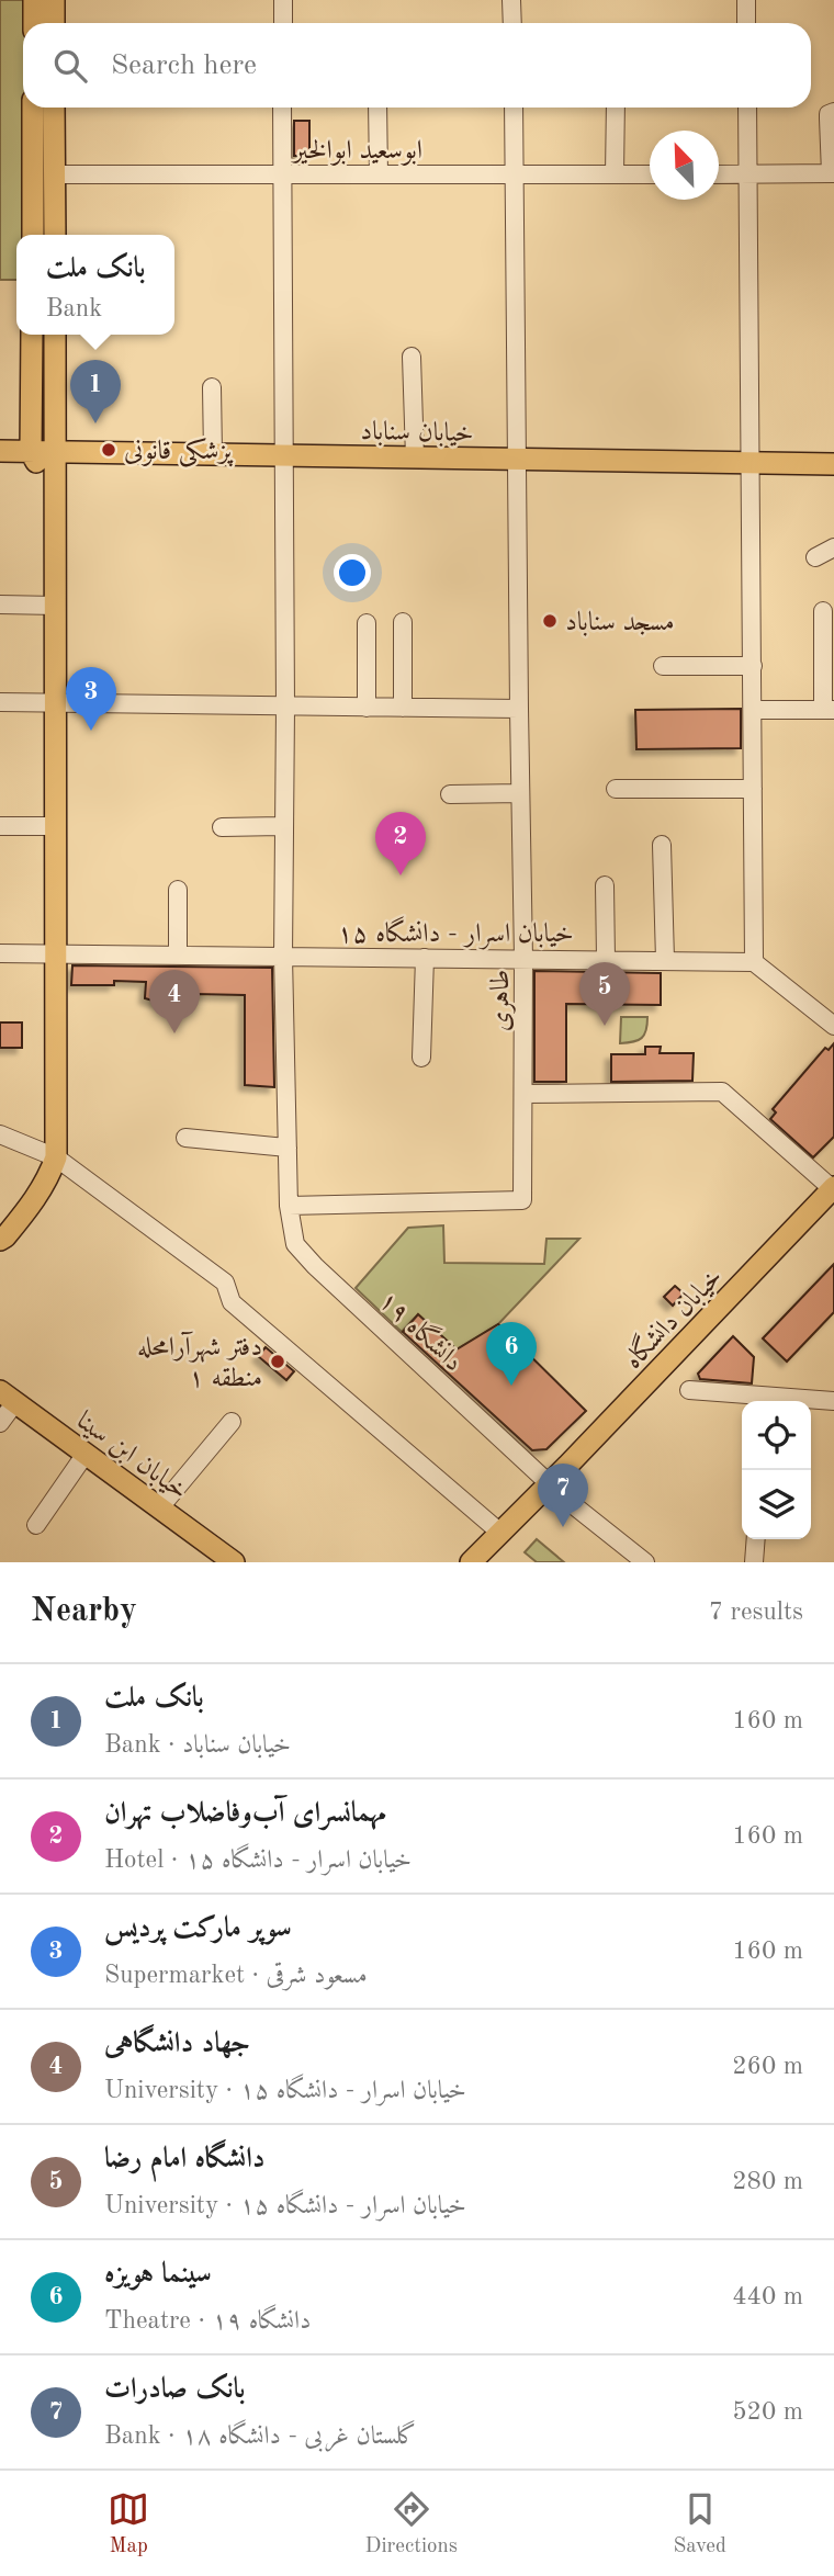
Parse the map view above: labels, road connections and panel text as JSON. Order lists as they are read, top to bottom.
{
  "streets": {
    "main road": ["خیابان سناباد", "خیابان دانشگاه", "خیابان ابن سینا"],
    "street": [
      "ابوسعید ابوالخیر",
      "خیابان اسرار - دانشگاه ۱۵",
      "طاهری",
      "دانشگاه ۱۹"
    ]
  },
  "crossings": [
    ["ابوسعید ابوالخیر", "طاهری"],
    ["خیابان سناباد", "طاهری"],
    ["خیابان اسرار - دانشگاه ۱۵", "طاهری"],
    ["طاهری", "دانشگاه ۱۹"],
    ["خیابان دانشگاه", "دانشگاه ۱۹"]
  ],
  "places": ["پزشکی قانونی", "مسجد سناباد", "دفتر شهرآرامحله منطقه ۱"],
  "north": "top left",
  "page": {
    "search": "Search here",
    "popup": ["بانک ملت", "Bank"],
    "pins": [
      "1",
      "3",
      "2",
      "5",
      "4",
      "6",
      "7"
    ],
    "heading": ["Nearby", "7 results"],
    "list": [
      {
        "mark": "1",
        "name": "بانک ملت",
        "note": "Bank · خیابان سناباد",
        "value": "160 m"
      },
      {
        "mark": "2",
        "name": "مهمانسرای آب‌و‌فاضلاب تهران",
        "note": "Hotel · خیابان اسرار - دانشگاه ۱۵",
        "value": "160 m"
      },
      {
        "mark": "3",
        "name": "سوپر مارکت پردیس",
        "note": "Supermarket · مسعود شرقی",
        "value": "160 m"
      },
      {
        "mark": "4",
        "name": "جهاد دانشگاهی",
        "note": "University · خیابان اسرار - دانشگاه ۱۵",
        "value": "260 m"
      },
      {
        "mark": "5",
        "name": "دانشگاه امام رضا",
        "note": "University · خیابان اسرار - دانشگاه ۱۵",
        "value": "280 m"
      },
      {
        "mark": "6",
        "name": "سینما هویزه",
        "note": "Theatre · دانشگاه ۱۹",
        "value": "440 m"
      },
      {
        "mark": "7",
        "name": "بانک صادرات",
        "note": "Bank · گلستان غربی - دانشگاه ۱۸",
        "value": "520 m"
      }
    ],
    "nav": ["Map", "Directions", "Saved"]
  }
}
